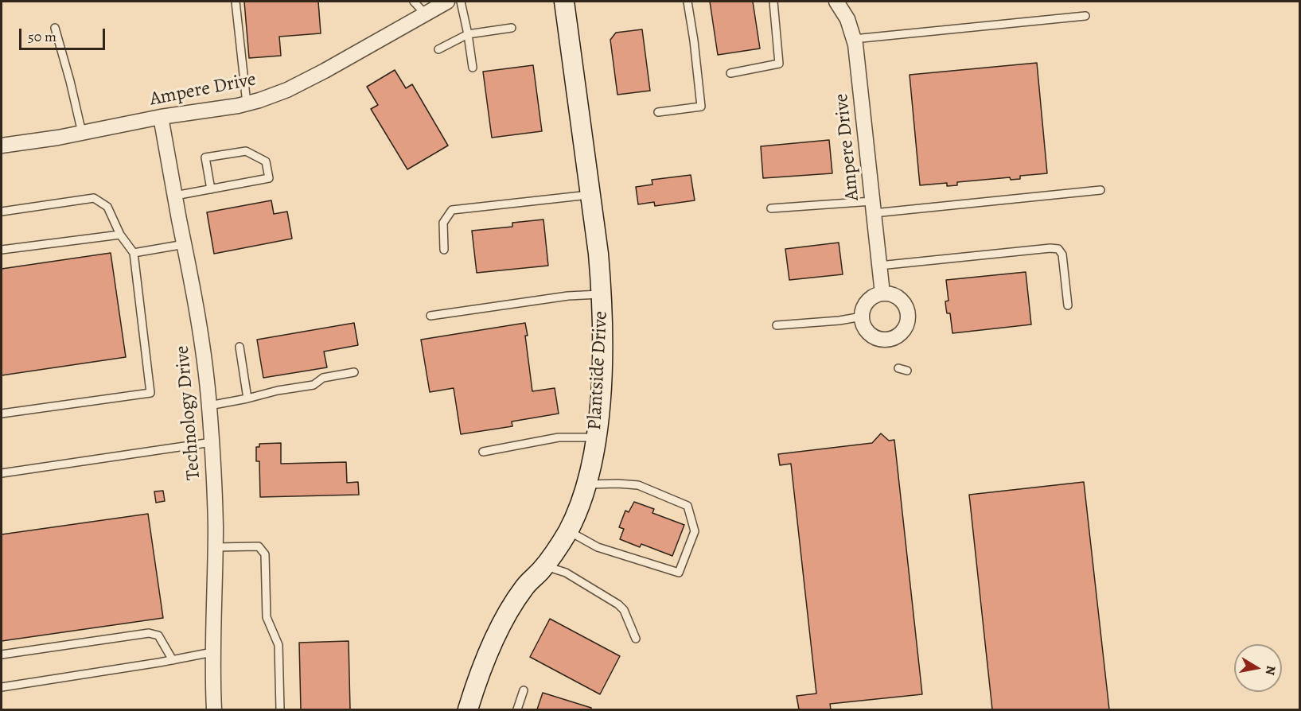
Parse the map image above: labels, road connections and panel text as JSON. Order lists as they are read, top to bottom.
{
  "streets": {
    "street": ["Ampere Drive", "Plantside Drive", "Technology Drive"]
  },
  "crossings": [
    ["Ampere Drive", "Technology Drive"]
  ],
  "scale_bar": "50 m",
  "north": "right"
}
